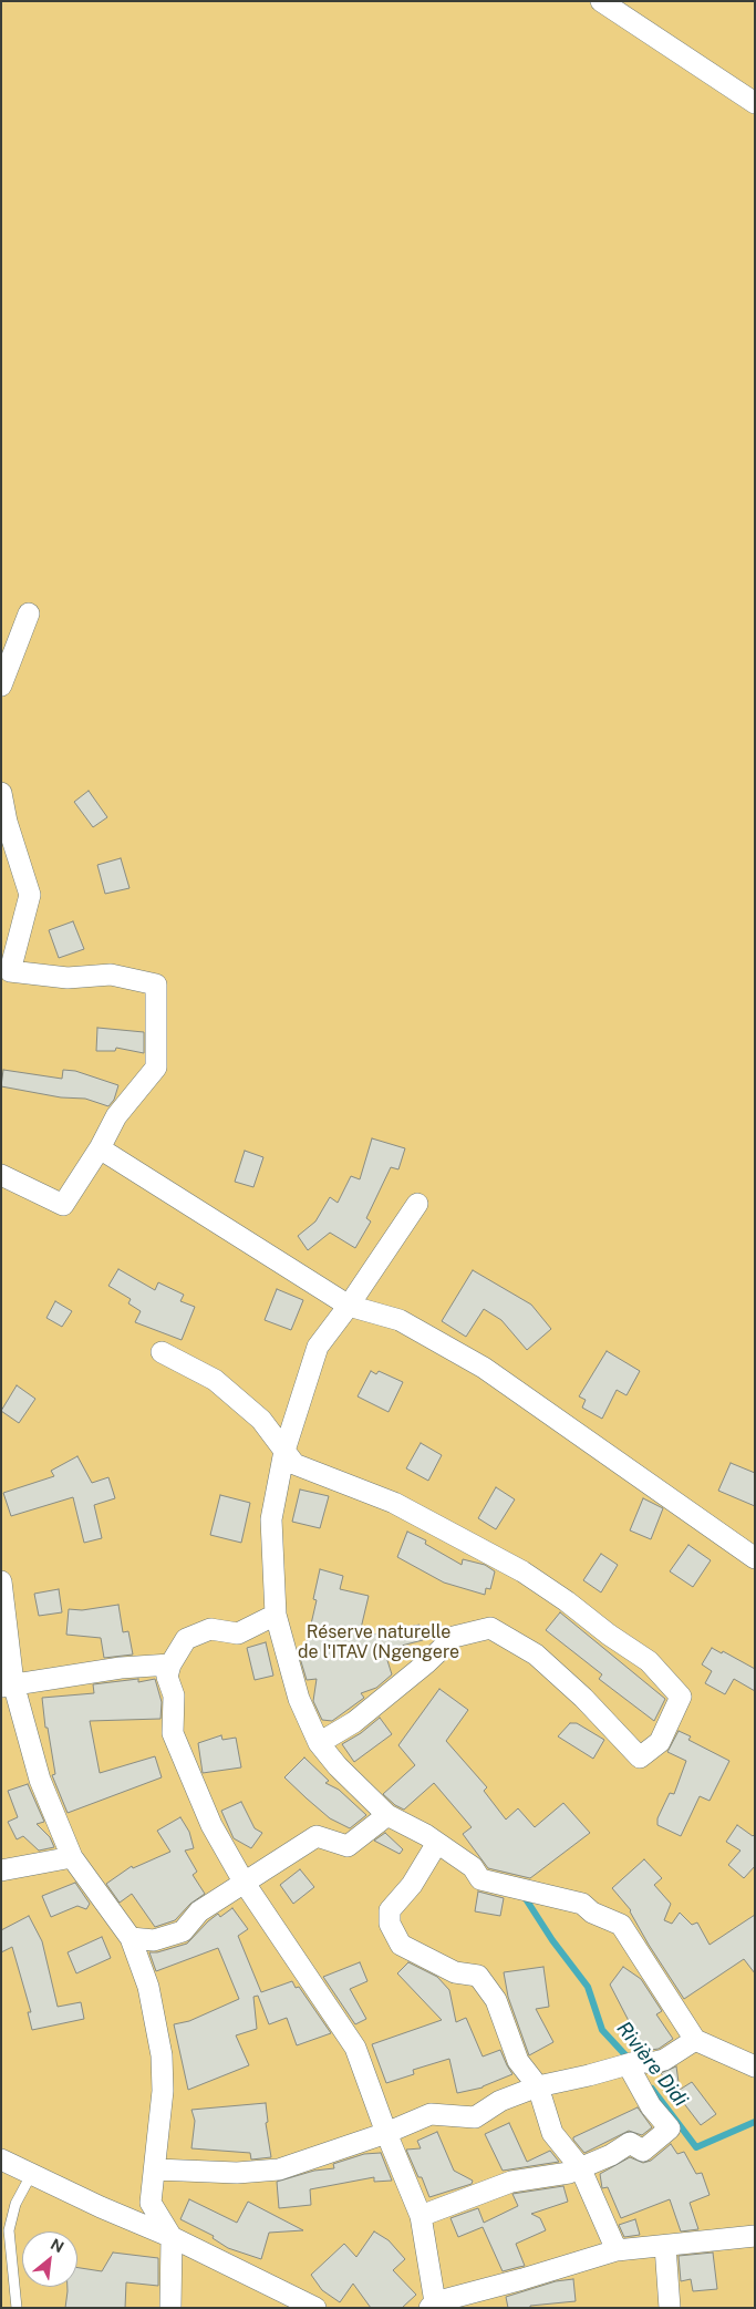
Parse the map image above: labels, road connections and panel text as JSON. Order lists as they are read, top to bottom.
{
  "water": ["Rivière Didi"],
  "parks": ["Réserve naturelle de l'ITAV (Ngengere"],
  "north": "top right"
}
